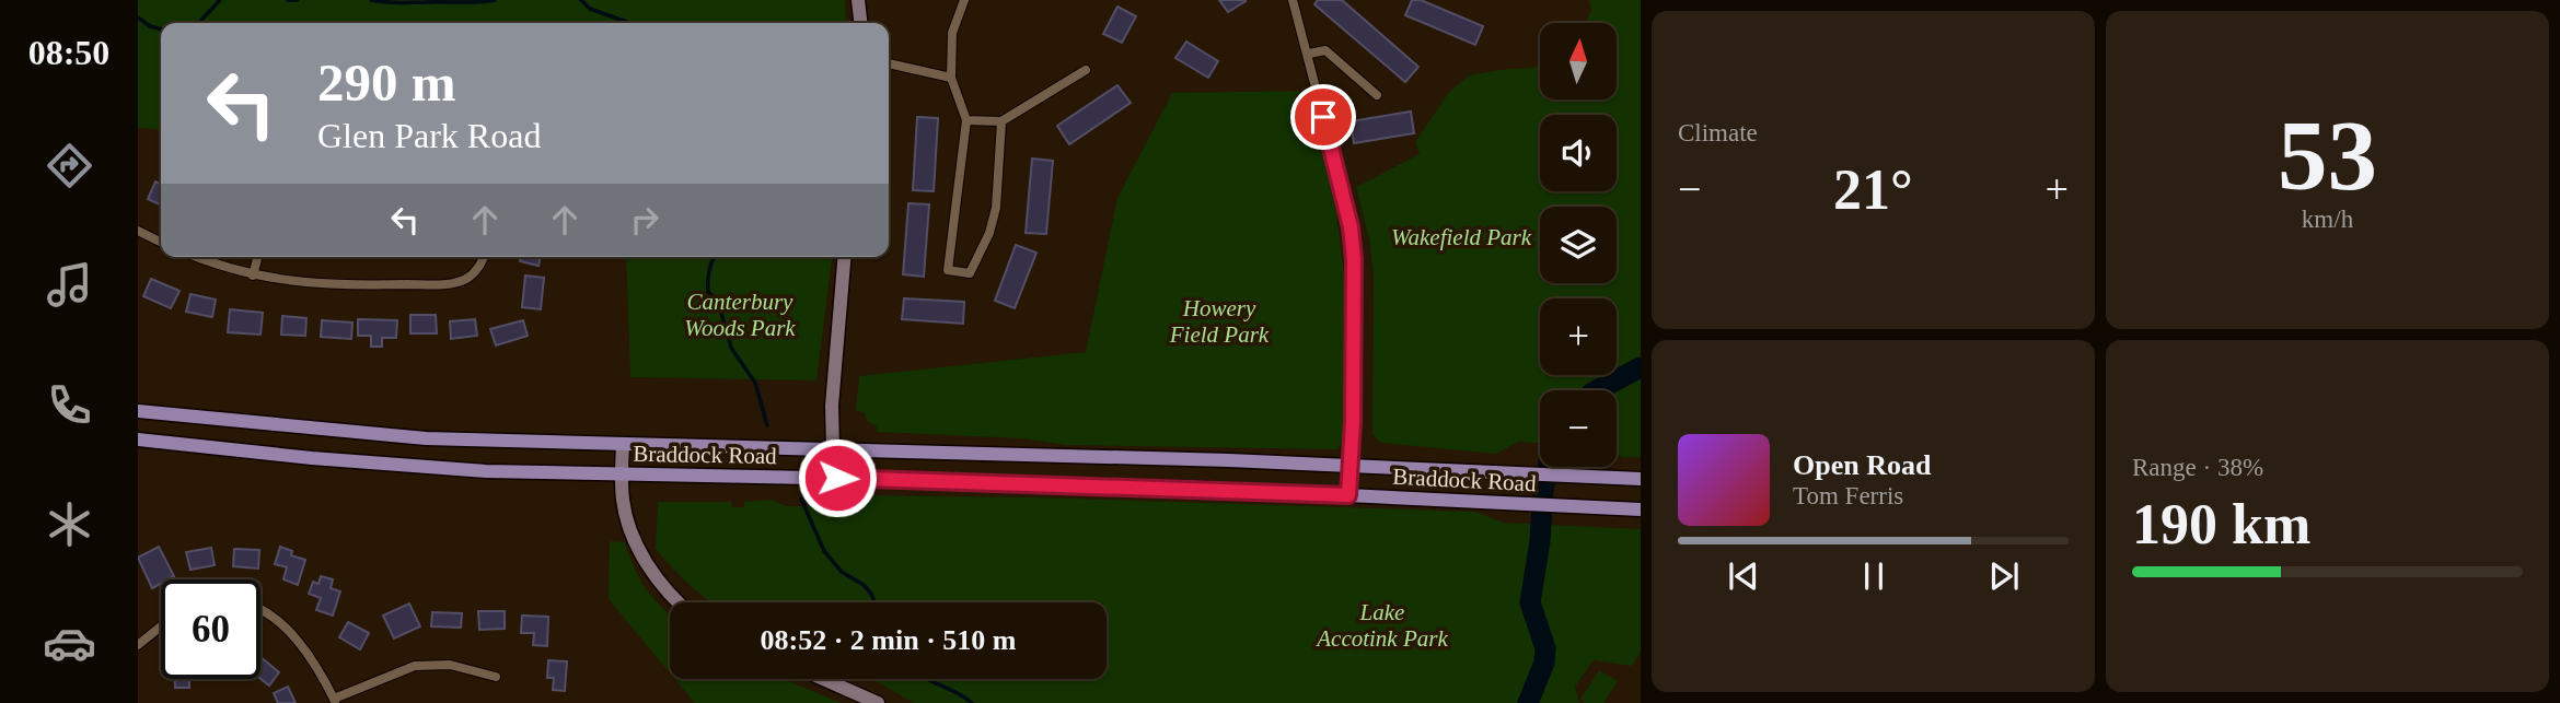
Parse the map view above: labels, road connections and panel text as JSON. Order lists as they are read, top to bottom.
{
  "streets": {
    "main road": ["Braddock Road"]
  },
  "parks": [
    "Wakefield Park",
    "Canterbury Woods Park",
    "Howery Field Park",
    "Lake Accotink Park"
  ],
  "north": "top",
  "page": {
    "tabs": "08:50",
    "tile": [
      "Climate",
      ["53", "km/h"],
      ["Range · 38%", "190 km"]
    ],
    "map_buttons": ["+", "−"],
    "turn": ["290 m", "Glen Park Road"],
    "heat": ["−", "21°", "+"],
    "song": ["Open Road", "Tom Ferris"],
    "limit": "60",
    "trip": "08:52 · 2 min · 510 m"
  }
}
